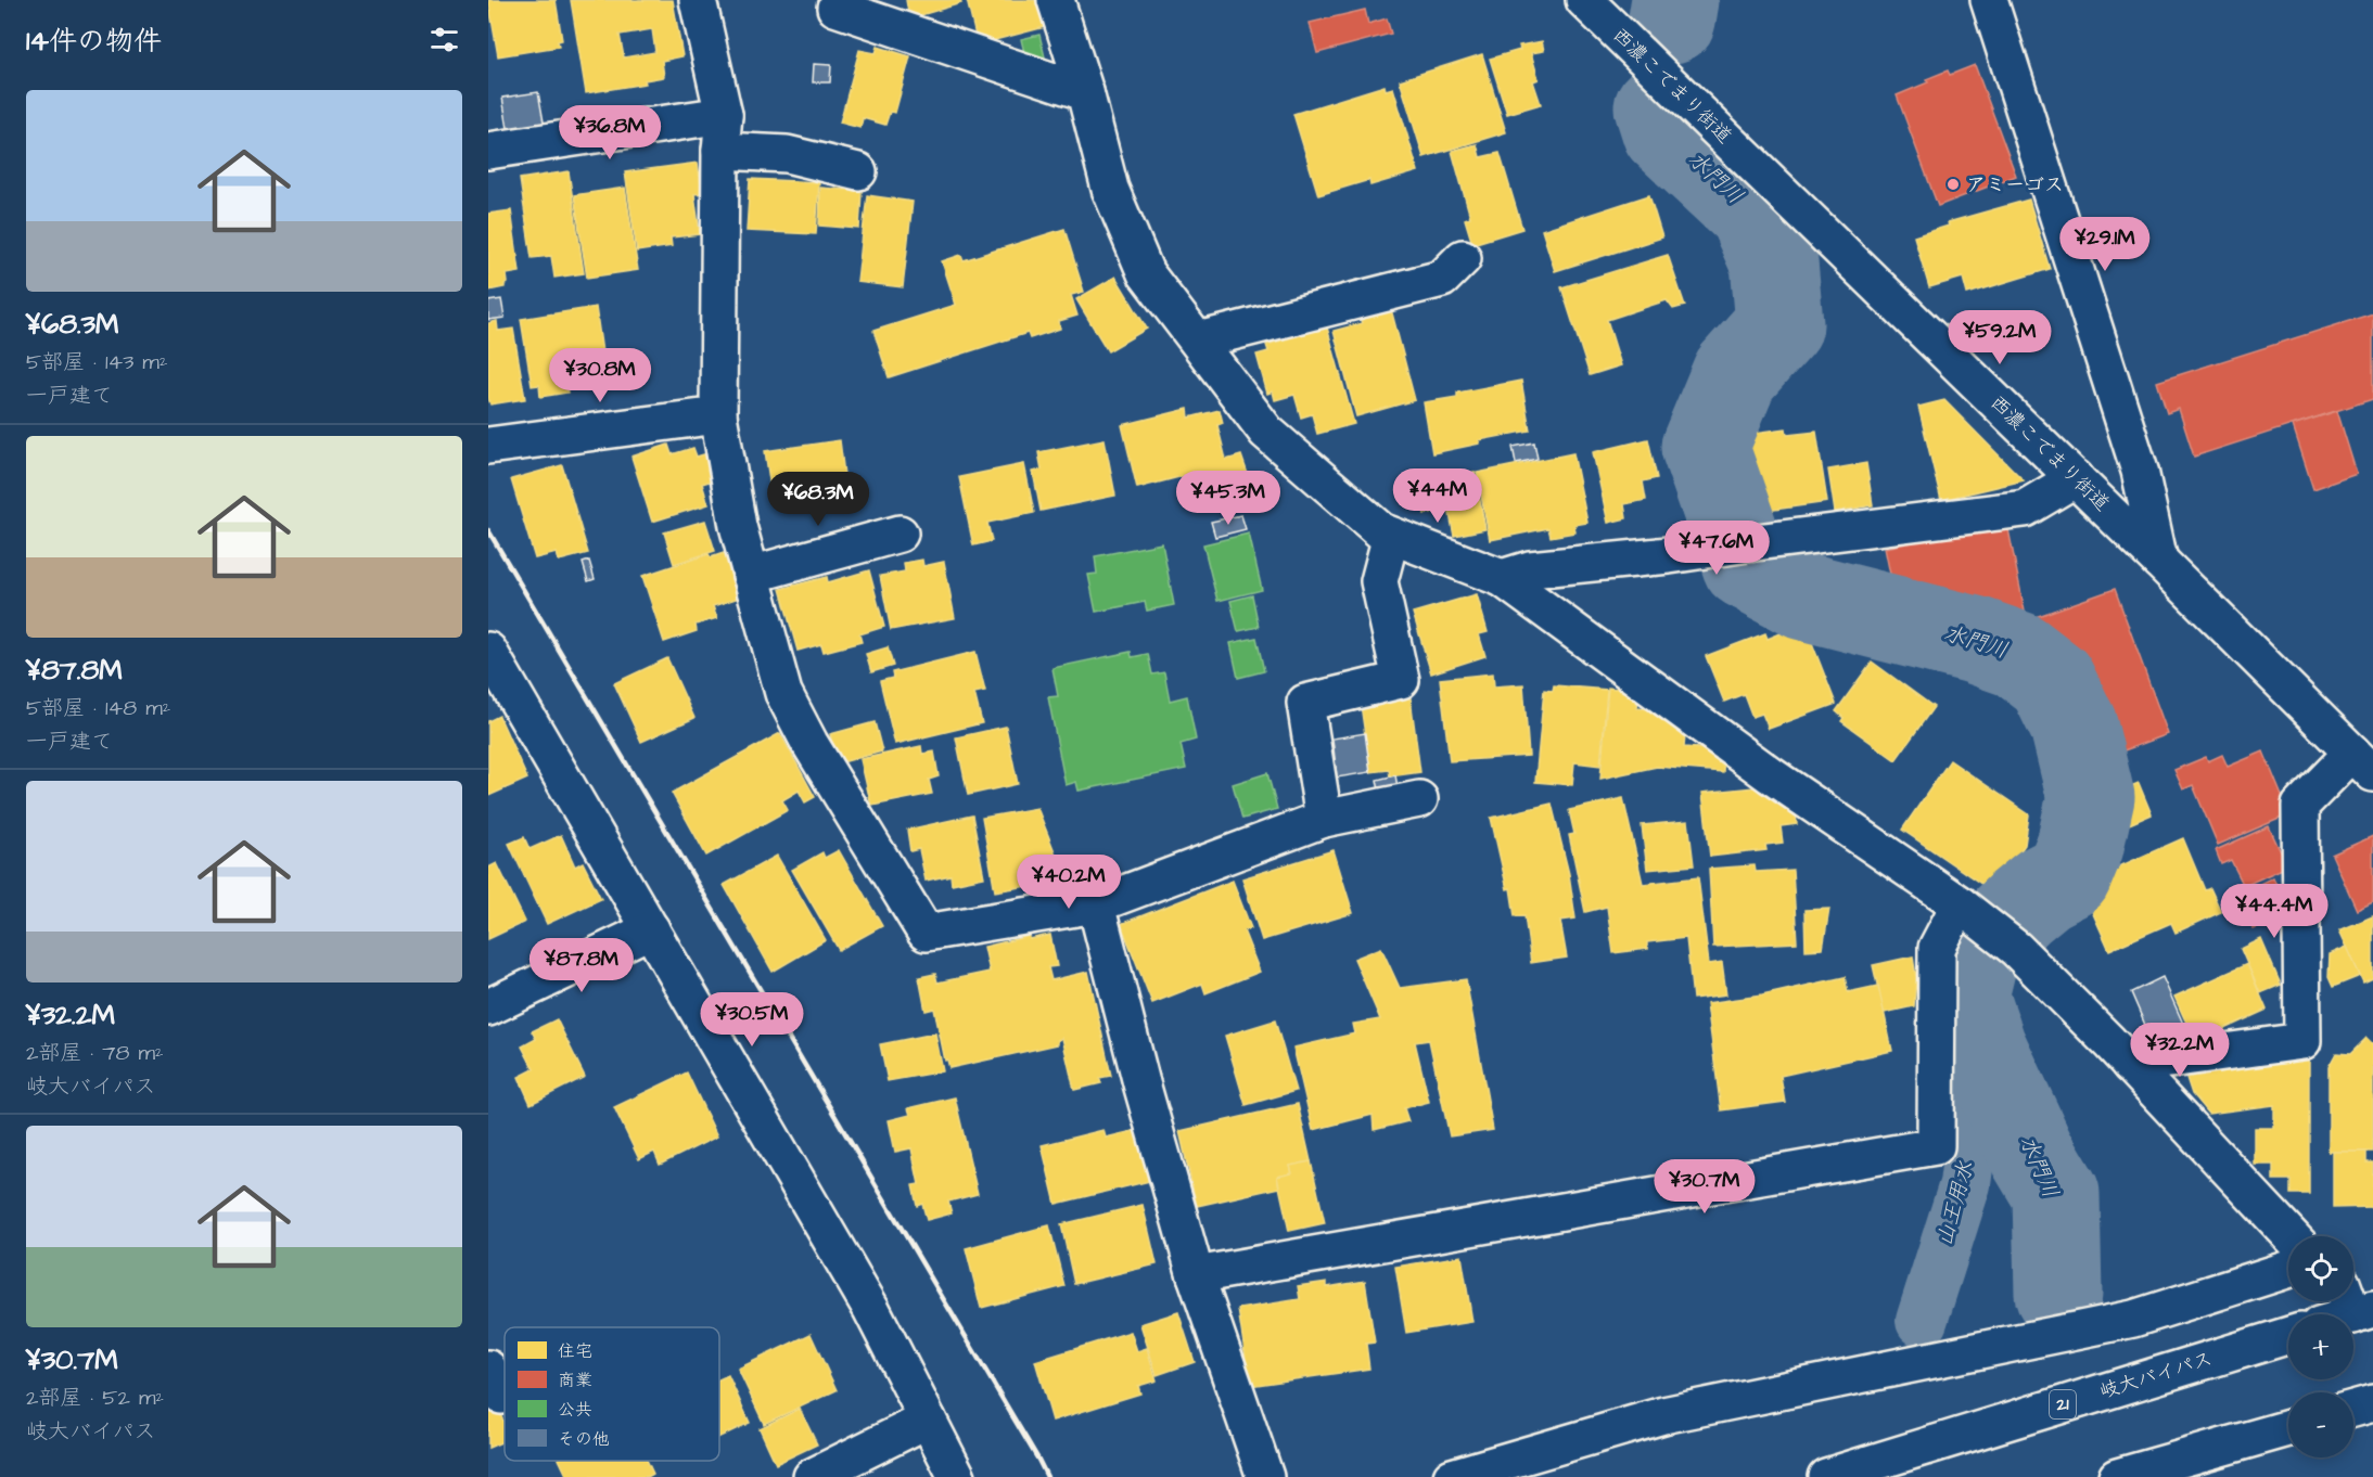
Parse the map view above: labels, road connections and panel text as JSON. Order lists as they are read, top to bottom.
{
  "streets": {
    "main road": ["西濃こでまり街道", "岐大バイパス", "21"]
  },
  "water": ["水門川", "山王用水"],
  "places": ["アミーゴス"],
  "legend": [
    "住宅",
    "商業",
    "公共",
    "その他"
  ],
  "page": {
    "heading": "14件の物件",
    "list": [
      {
        "name": "¥68.3M",
        "note": "5部屋 · 143 m² · 一戸建て"
      },
      {
        "name": "¥87.8M",
        "note": "5部屋 · 148 m² · 一戸建て"
      },
      {
        "name": "¥32.2M",
        "note": "2部屋 · 78 m² · 岐大バイパス"
      },
      {
        "name": "¥30.7M",
        "note": "2部屋 · 52 m² · 岐大バイパス"
      }
    ],
    "price": [
      "¥36.8M",
      "¥29.1M",
      "¥59.2M",
      "¥30.8M",
      "¥44M",
      "¥45.3M",
      "¥68.3M",
      "¥47.6M",
      "¥40.2M",
      "¥44.4M",
      "¥87.8M",
      "¥30.5M",
      "¥32.2M",
      "¥30.7M"
    ],
    "map_buttons": ["+", "−"]
  }
}
